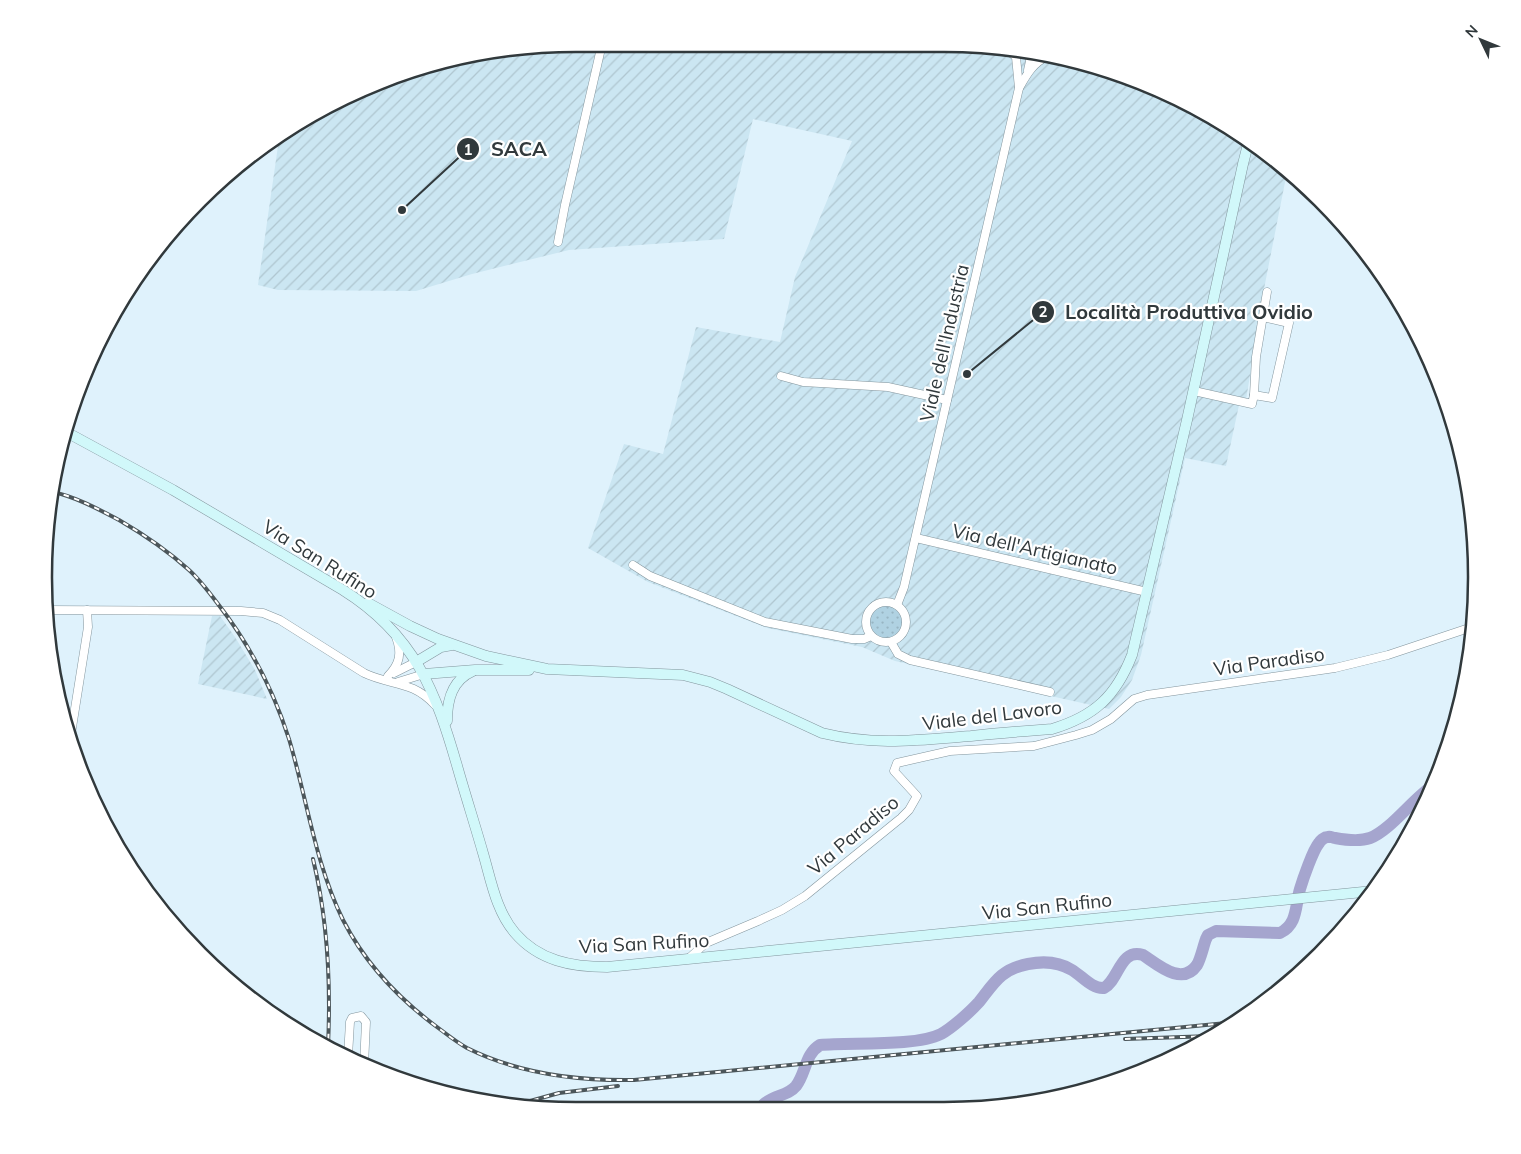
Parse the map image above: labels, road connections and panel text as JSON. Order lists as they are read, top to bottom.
{
  "streets": {
    "street": [
      "Viale dell'Industria",
      "Via dell'Artigianato",
      "Via San Rufino",
      "Via Paradiso",
      "Viale del Lavoro"
    ]
  },
  "crossings": [
    ["Viale dell'Industria", "Via dell'Artigianato"],
    ["Via dell'Artigianato", "Viale del Lavoro"],
    ["Via San Rufino", "Via Paradiso"],
    ["Via San Rufino", "Viale del Lavoro"]
  ],
  "places": ["SACA", "Località Produttiva Ovidio"],
  "north": "top left"
}
